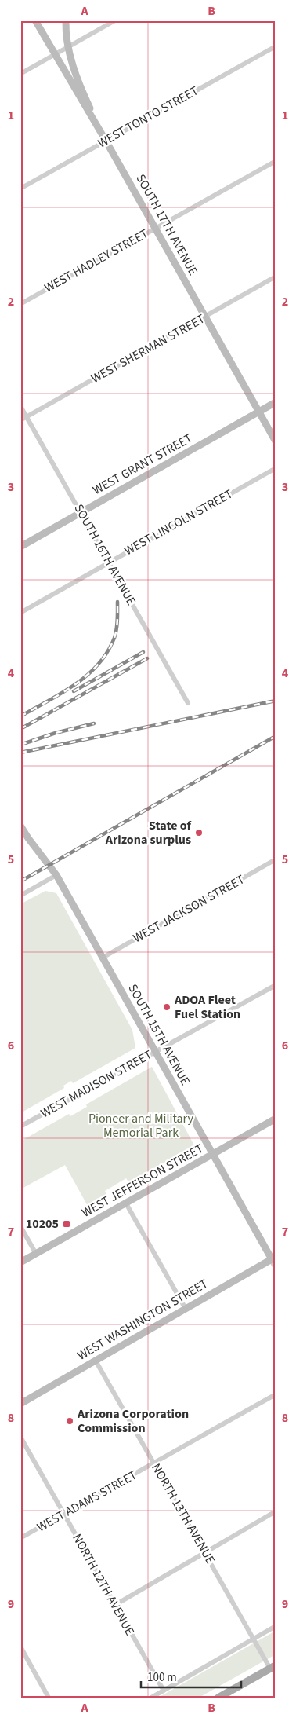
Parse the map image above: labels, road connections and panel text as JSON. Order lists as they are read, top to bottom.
{
  "streets": {
    "main road": [
      "SOUTH 17TH AVENUE",
      "WEST GRANT STREET",
      "SOUTH 15TH AVENUE",
      "WEST JEFFERSON STREET",
      "WEST WASHINGTON STREET"
    ],
    "street": [
      "WEST TONTO STREET",
      "WEST HADLEY STREET",
      "WEST SHERMAN STREET",
      "WEST LINCOLN STREET",
      "SOUTH 16TH AVENUE",
      "WEST JACKSON STREET",
      "WEST MADISON STREET",
      "WEST ADAMS STREET",
      "NORTH 13TH AVENUE",
      "NORTH 12TH AVENUE"
    ]
  },
  "crossings": [
    ["WEST TONTO STREET", "SOUTH 17TH AVENUE"],
    ["SOUTH 17TH AVENUE", "WEST HADLEY STREET"],
    ["SOUTH 17TH AVENUE", "WEST SHERMAN STREET"],
    ["SOUTH 17TH AVENUE", "WEST GRANT STREET"],
    ["WEST SHERMAN STREET", "SOUTH 16TH AVENUE"],
    ["WEST GRANT STREET", "SOUTH 16TH AVENUE"],
    ["WEST LINCOLN STREET", "SOUTH 16TH AVENUE"],
    ["WEST JACKSON STREET", "SOUTH 15TH AVENUE"],
    ["SOUTH 15TH AVENUE", "WEST MADISON STREET"],
    ["SOUTH 15TH AVENUE", "WEST JEFFERSON STREET"],
    ["SOUTH 15TH AVENUE", "WEST WASHINGTON STREET"],
    ["WEST WASHINGTON STREET", "NORTH 13TH AVENUE"],
    ["WEST ADAMS STREET", "NORTH 13TH AVENUE"],
    ["WEST ADAMS STREET", "NORTH 12TH AVENUE"]
  ],
  "parks": ["Pioneer and Military Memorial Park"],
  "places": {
    "other": ["State of Arizona surplus", "ADOA Fleet Fuel Station", "Arizona Corporation Commission"],
    "transit": ["10205"]
  },
  "scale_bar": "100 m",
  "grid": {
    "columns": ["A", "B"],
    "rows": [
      "1",
      "2",
      "3",
      "4",
      "5",
      "6",
      "7",
      "8",
      "9"
    ]
  }
}
